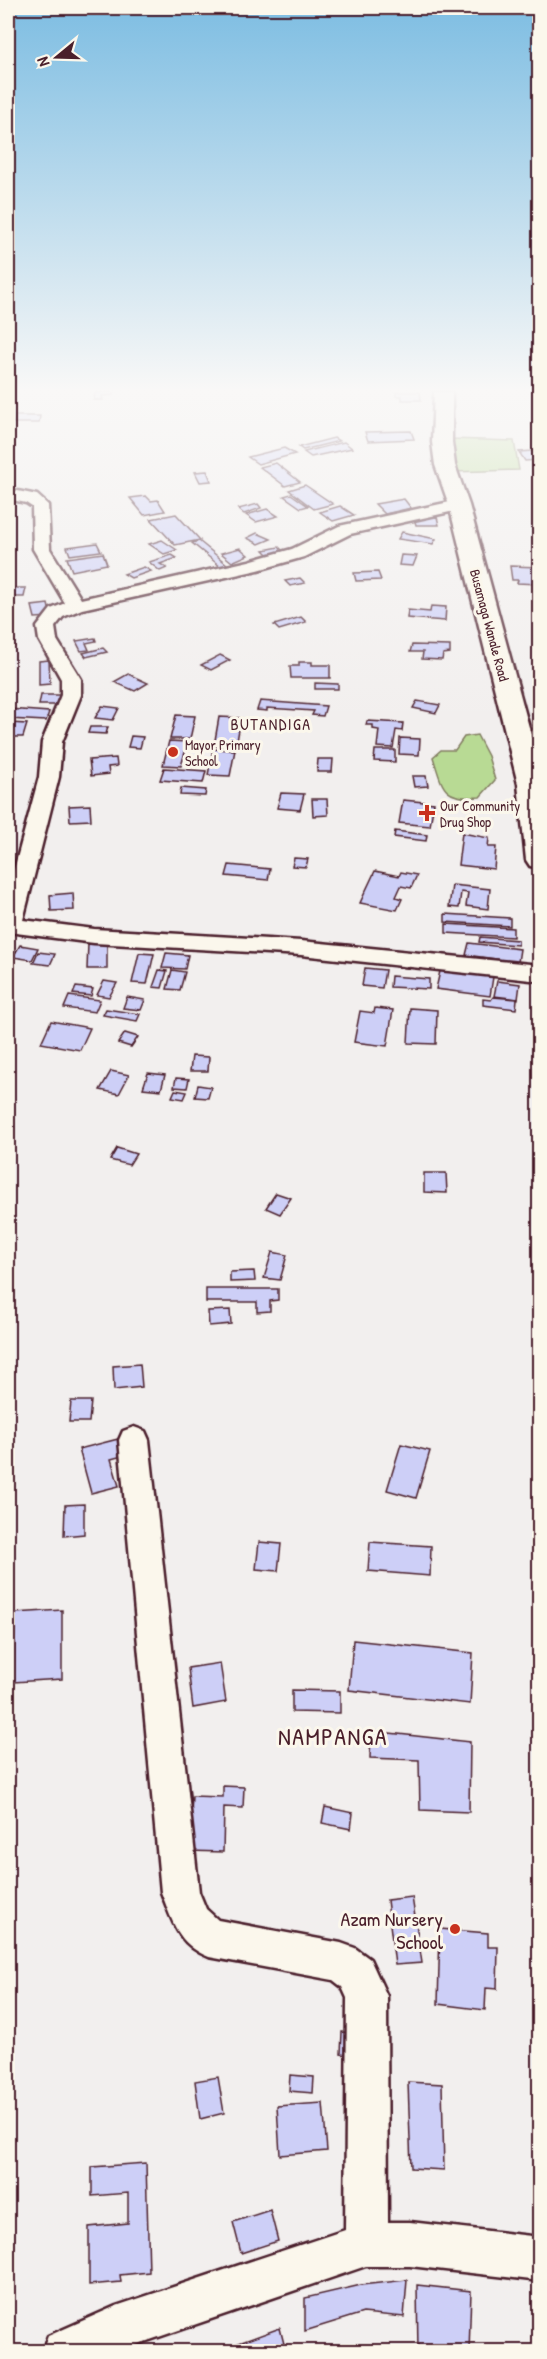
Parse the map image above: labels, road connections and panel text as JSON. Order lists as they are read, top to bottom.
{
  "streets": {
    "street": ["Busamaga Wanale Road"]
  },
  "districts": ["BUTANDIGA", "NAMPANGA"],
  "places": {
    "other": ["Mayor Primary School", "Azam Nursery School"],
    "health": ["Our Community Drug Shop"]
  },
  "north": "left"
}
